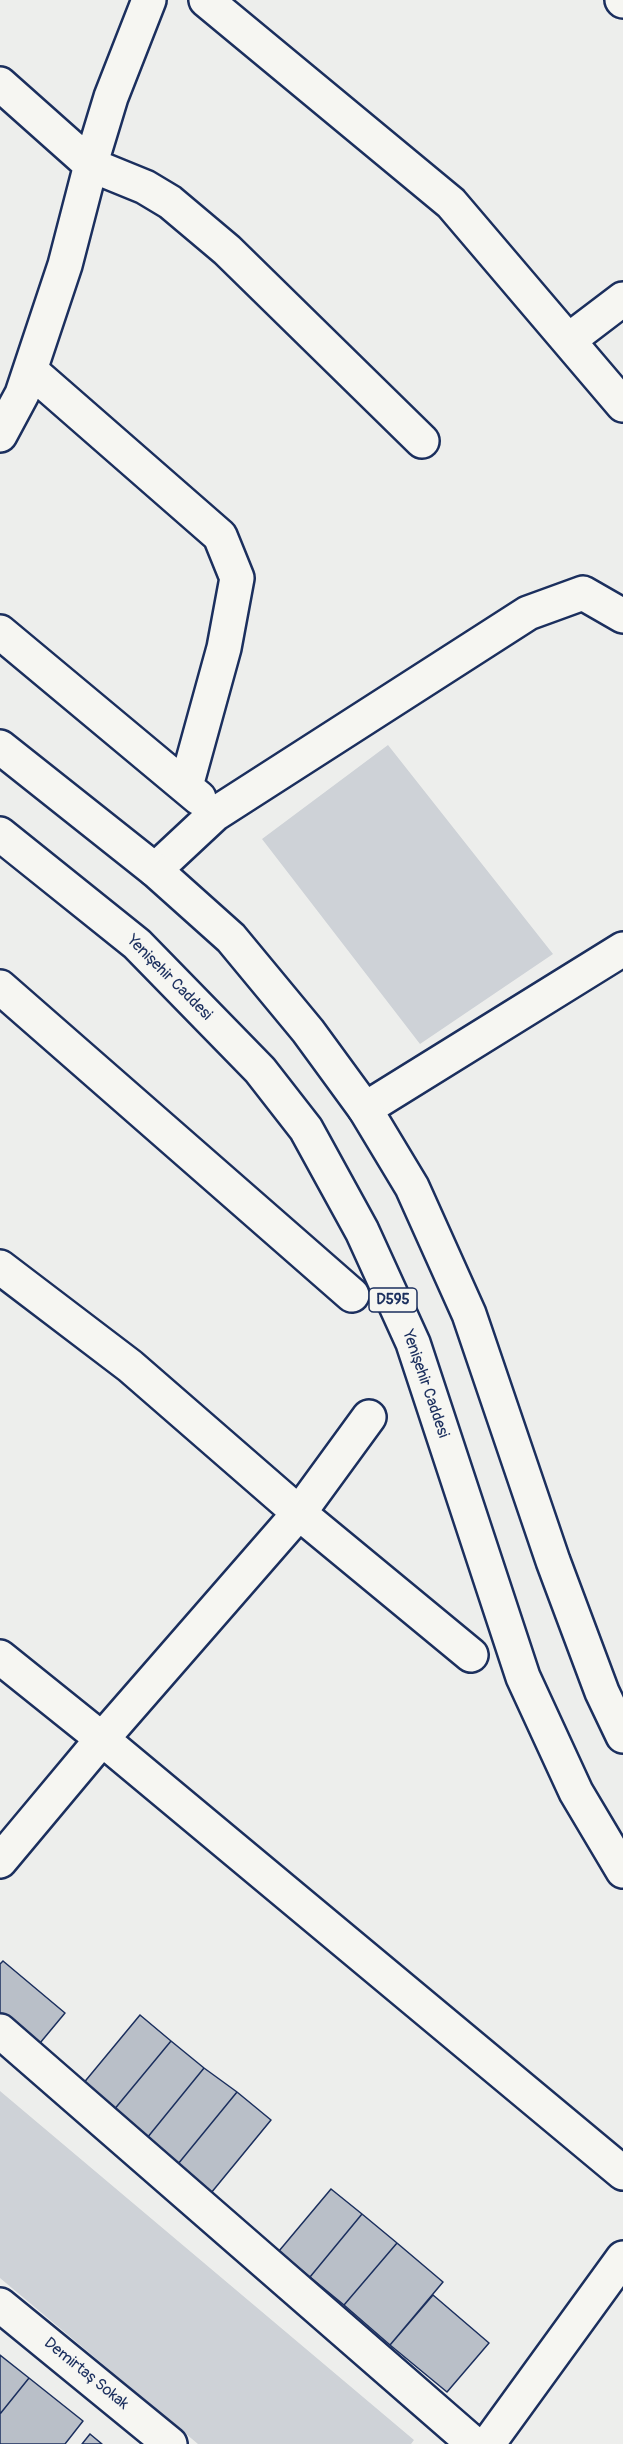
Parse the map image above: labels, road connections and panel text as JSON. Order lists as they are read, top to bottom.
{
  "streets": {
    "main road": ["Yenişehir Caddesi", "D595", "Demirtaş Sokak"]
  }
}
